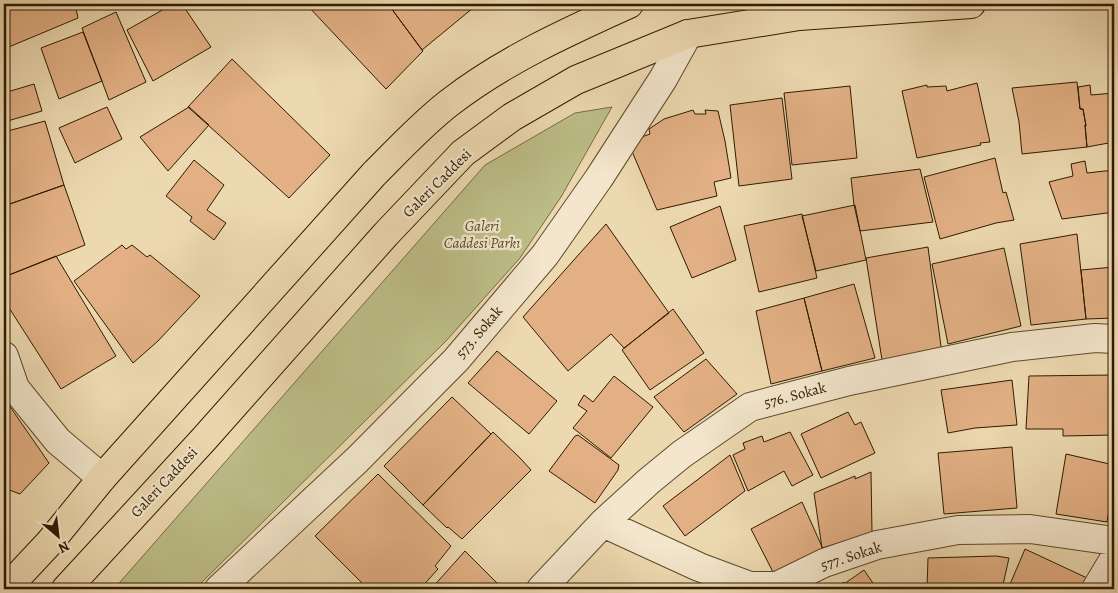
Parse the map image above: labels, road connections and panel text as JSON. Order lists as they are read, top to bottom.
{
  "streets": {
    "main road": ["Galeri Caddesi"],
    "street": ["573. Sokak", "576. Sokak", "577. Sokak"]
  },
  "crossings": [
    ["Galeri Caddesi", "573. Sokak"],
    ["576. Sokak", "577. Sokak"]
  ],
  "parks": ["Galeri Caddesi Parkı"],
  "north": "bottom right"
}
